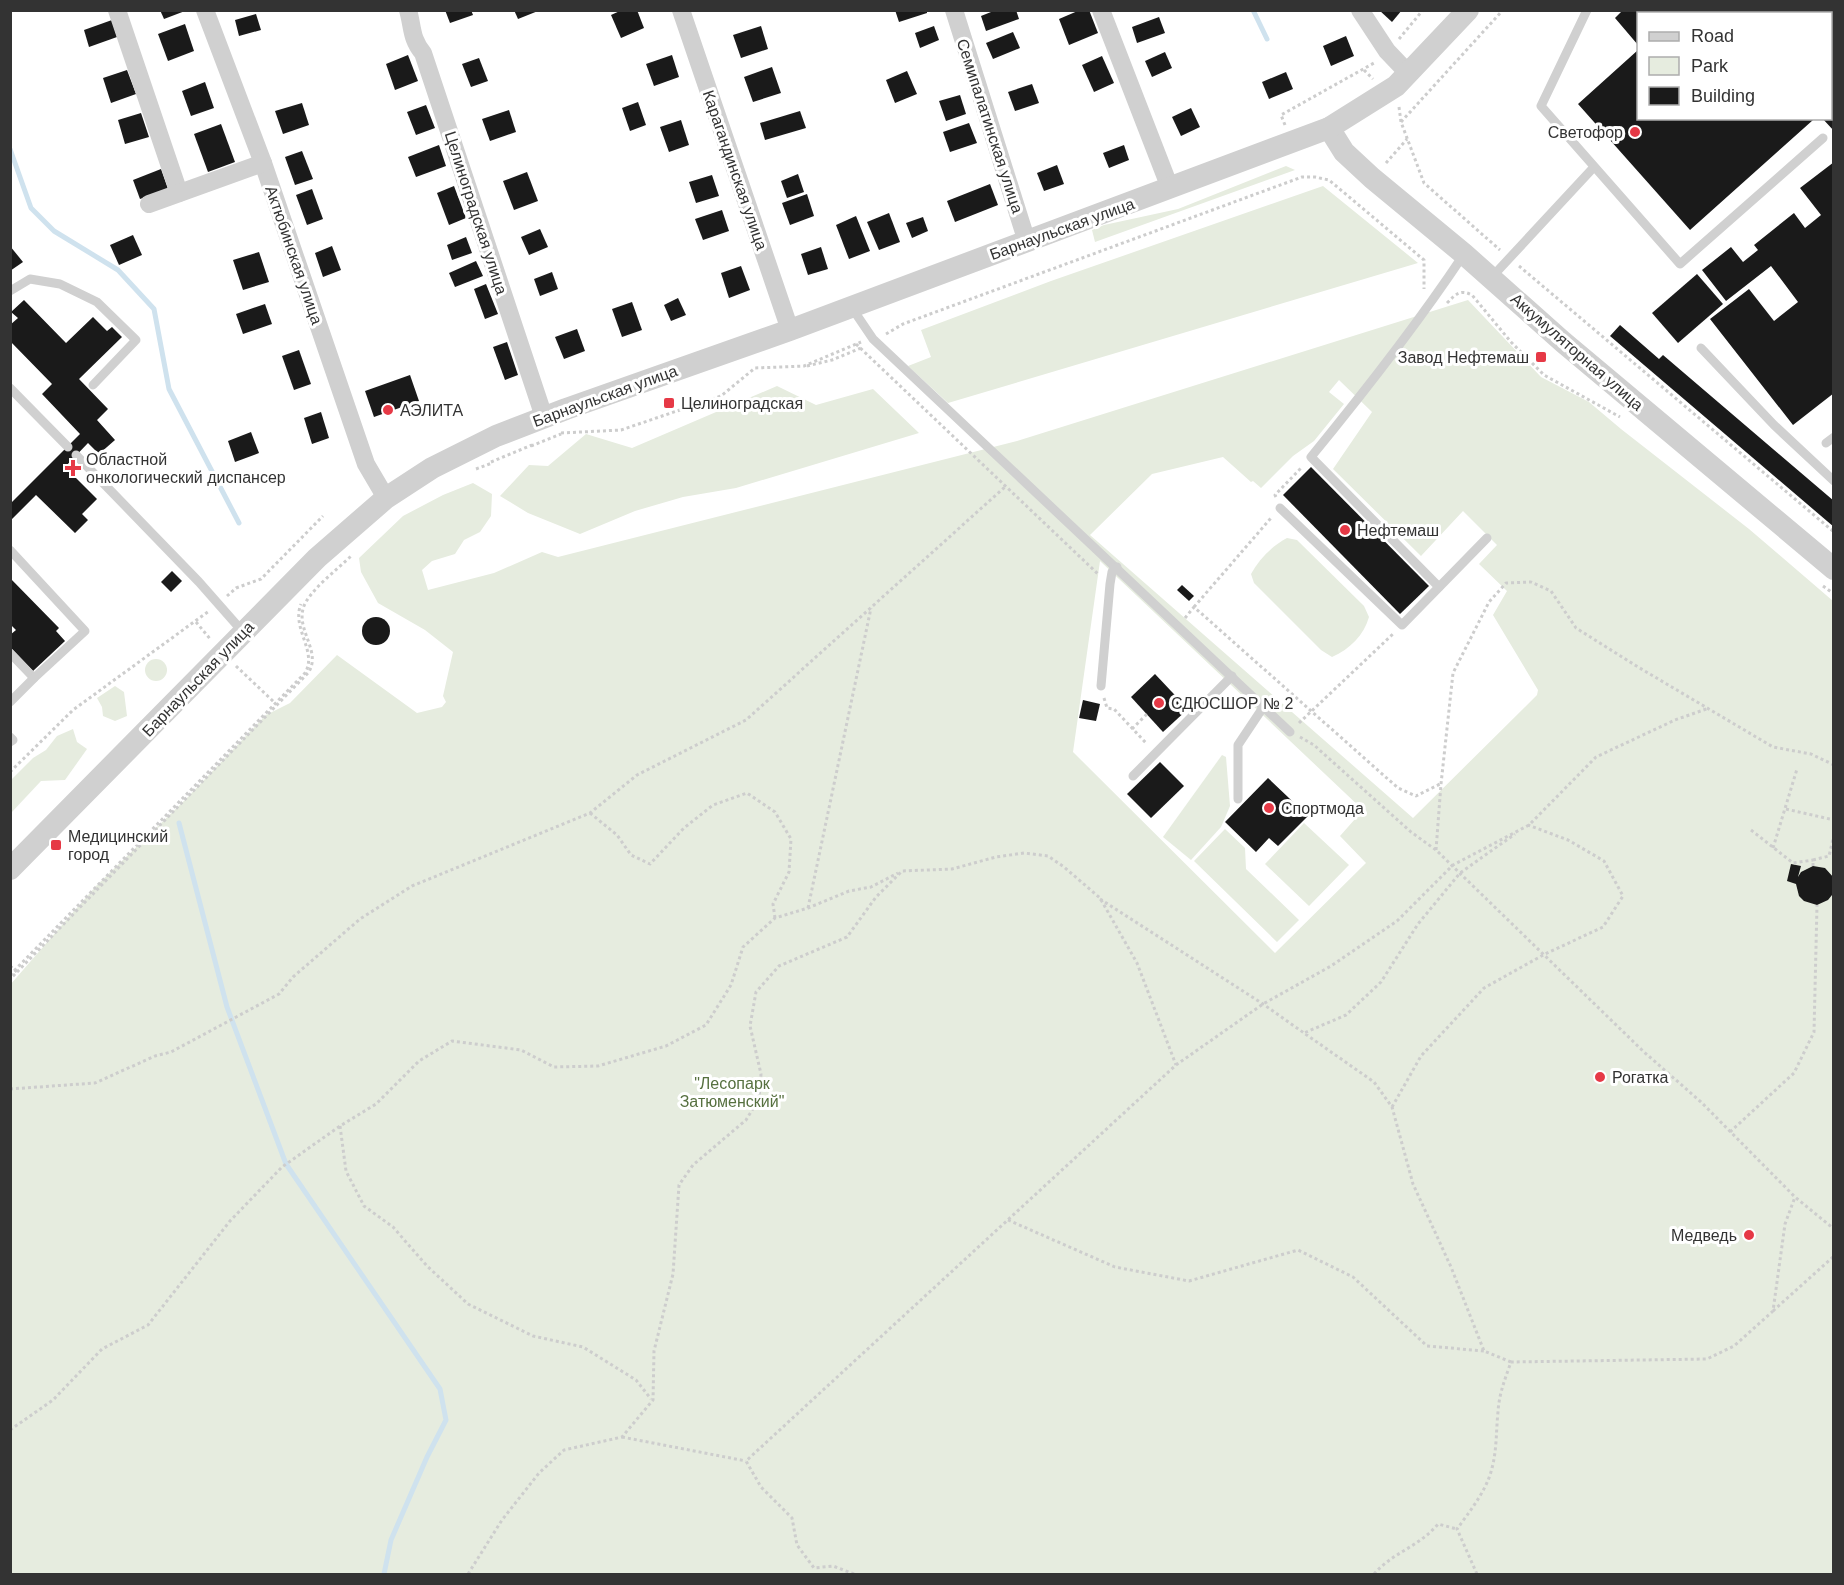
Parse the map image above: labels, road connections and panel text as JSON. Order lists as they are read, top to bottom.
{
  "streets": {
    "street": [
      "Семипалатинская улица",
      "Карагандинская улица",
      "Целиноградская улица",
      "Барнаульская улица",
      "Актюбинская улица",
      "Аккумуляторная улица"
    ]
  },
  "crossings": [
    ["Семипалатинская улица", "Барнаульская улица"],
    ["Карагандинская улица", "Барнаульская улица"],
    ["Целиноградская улица", "Барнаульская улица"],
    ["Барнаульская улица", "Актюбинская улица"],
    ["Барнаульская улица", "Аккумуляторная улица"]
  ],
  "parks": ["\"Лесопарк Затюменский\""],
  "places": {
    "other": [
      "Светофор",
      "АЭЛИТА",
      "Нефтемаш",
      "СДЮСШОР № 2",
      "Спортмода",
      "Рогатка",
      "Медведь"
    ],
    "transit": ["Завод Нефтемаш", "Целиноградская", "Медицинский город"],
    "health": ["Областной онкологический диспансер"]
  },
  "legend": ["Road", "Park", "Building"]
}
